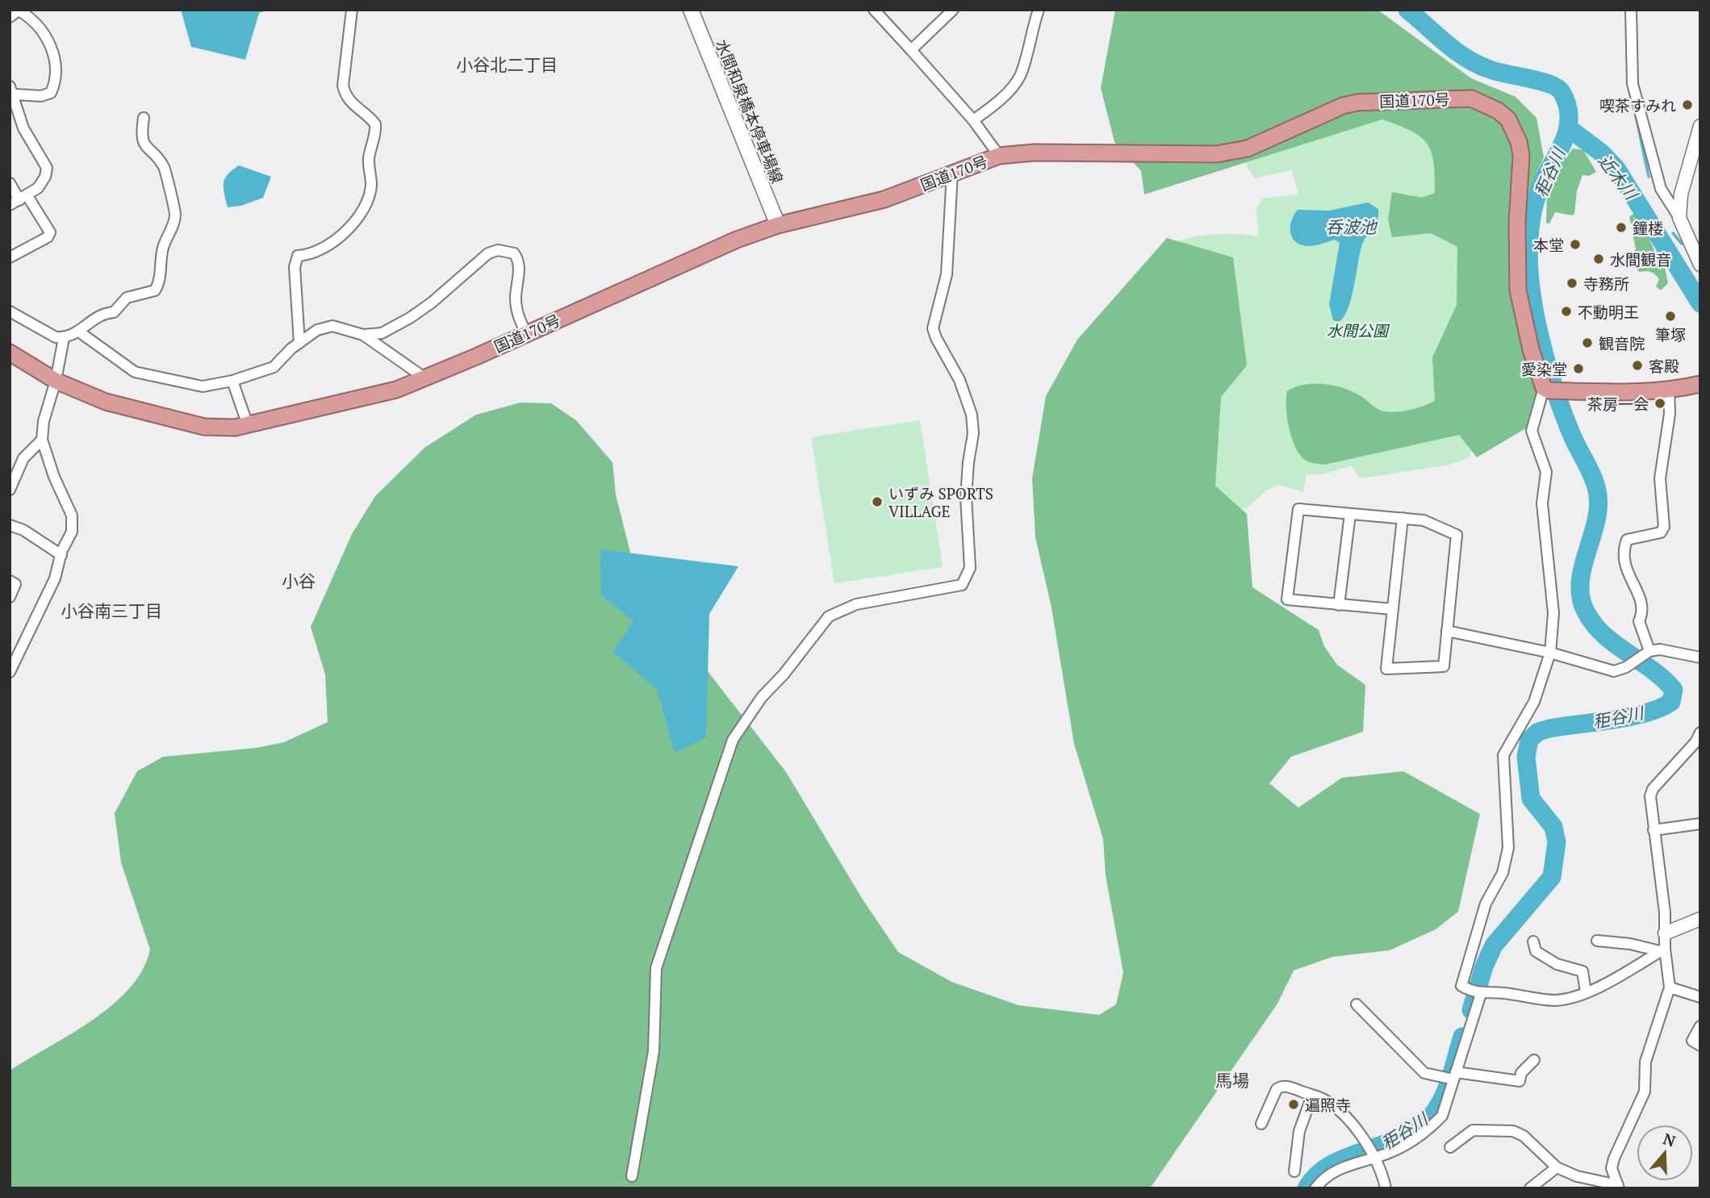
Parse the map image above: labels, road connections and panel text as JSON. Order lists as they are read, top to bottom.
{
  "streets": {
    "highway": ["国道170号"],
    "main road": ["水間和泉橋本停車場線"]
  },
  "crossings": [
    ["国道170号", "水間和泉橋本停車場線"]
  ],
  "districts": [
    "小谷北二丁目",
    "小谷",
    "小谷南三丁目",
    "馬場"
  ],
  "water": ["秬谷川", "近木川", "呑波池"],
  "parks": ["水間公園"],
  "places": [
    "喫茶すみれ",
    "鐘楼",
    "本堂",
    "水間観音",
    "寺務所",
    "不動明王",
    "筆塚",
    "観音院",
    "客殿",
    "愛染堂",
    "茶房一会",
    "いずみ SPORTS VILLAGE",
    "遍照寺"
  ],
  "north": "top"
}
